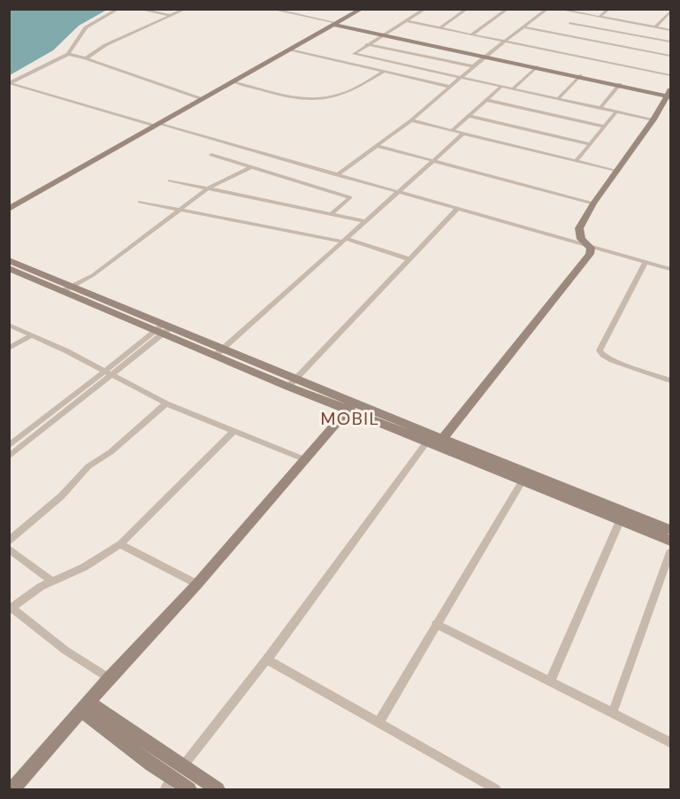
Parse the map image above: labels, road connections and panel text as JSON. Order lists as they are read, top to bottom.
{
  "districts": ["MOBIL"]
}
